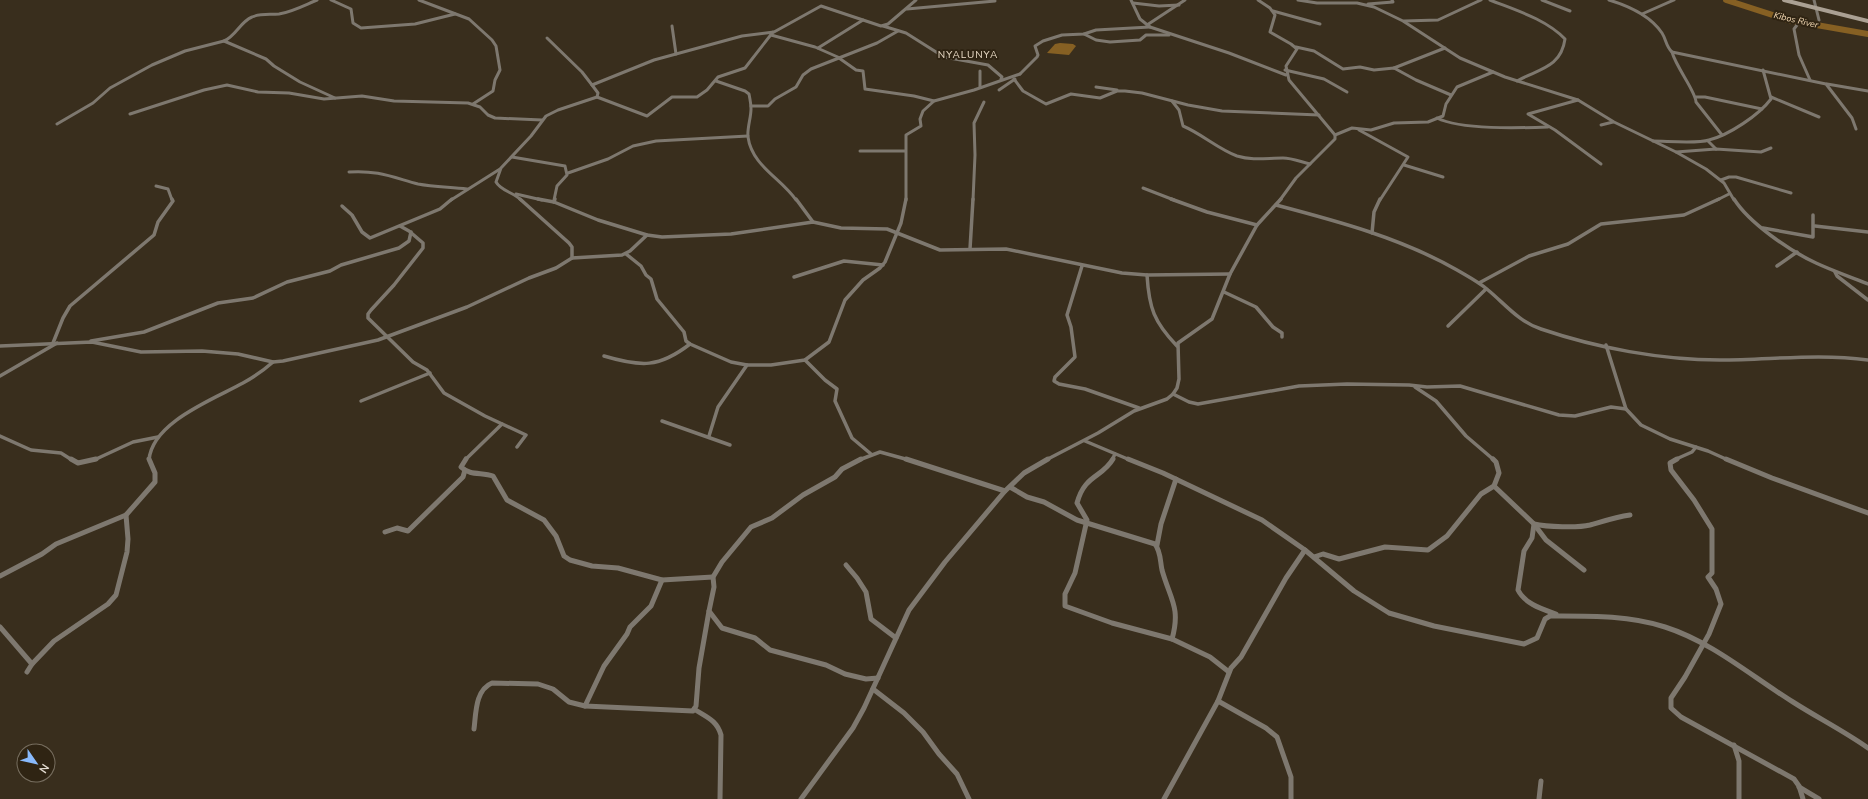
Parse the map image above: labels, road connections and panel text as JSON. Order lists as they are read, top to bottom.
{
  "districts": ["NYALUNYA"],
  "water": ["Kibos River"],
  "north": "bottom right"
}
